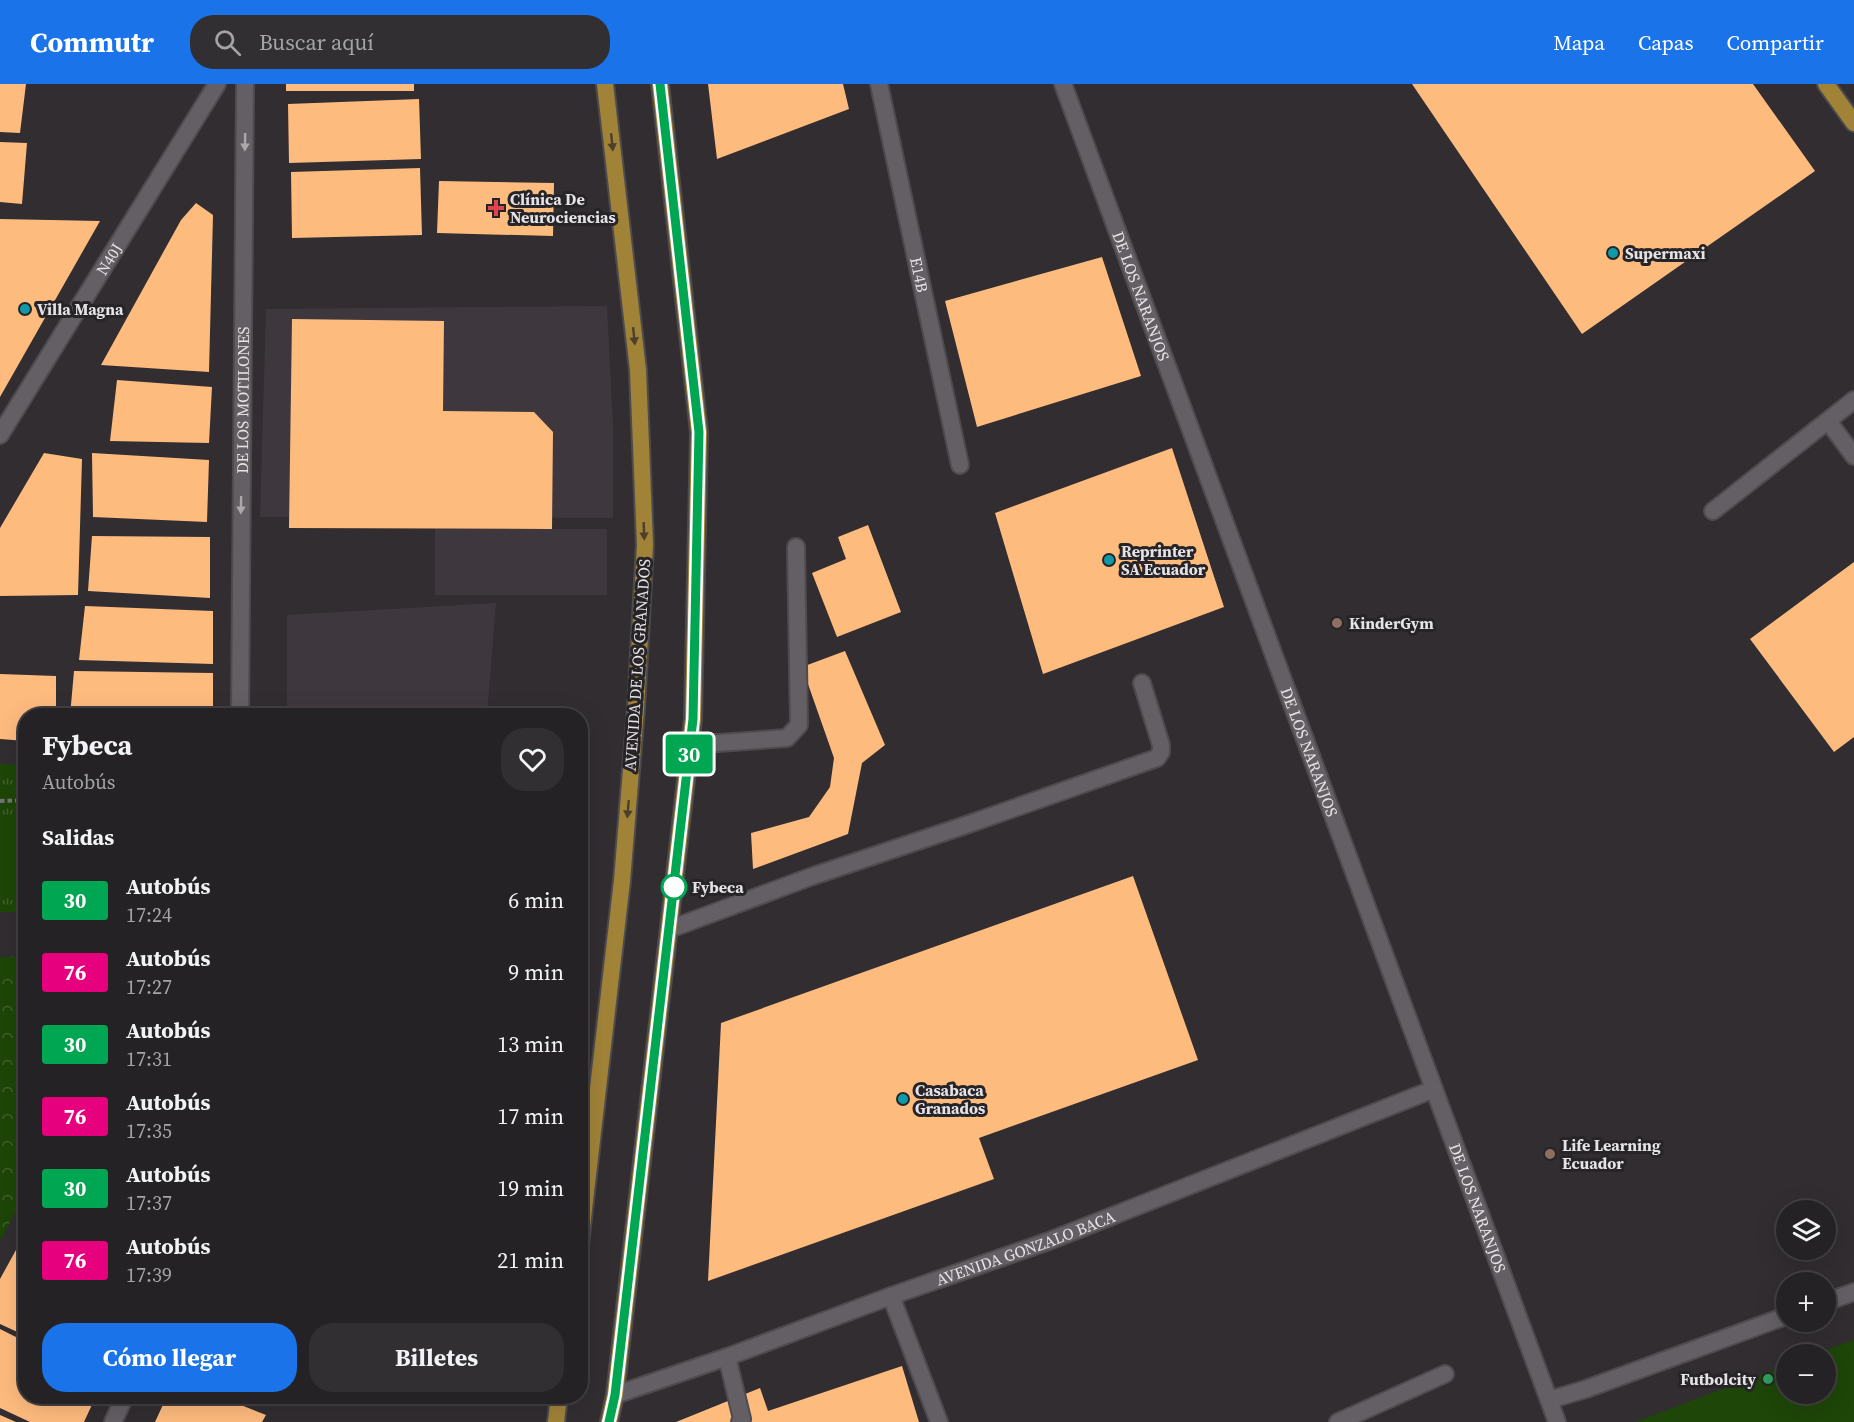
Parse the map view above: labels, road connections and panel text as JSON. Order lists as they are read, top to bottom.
{
  "streets": {
    "main road": ["AVENIDA DE LOS GRANADOS"],
    "street": [
      "N40J",
      "E14B",
      "DE LOS NARANJOS",
      "DE LOS MOTILONES",
      "AVENIDA GONZALO BACA"
    ]
  },
  "crossings": [
    ["DE LOS NARANJOS", "AVENIDA GONZALO BACA"]
  ],
  "one_way": ["DE LOS MOTILONES"],
  "places": {
    "health": ["Clínica De Neurociencias"],
    "other": [
      "Supermaxi",
      "Villa Magna",
      "Reprinter SA Ecuador",
      "KinderGym",
      "Fybeca",
      "Casabaca Granados",
      "Life Learning Ecuador",
      "Futbolcity"
    ]
  },
  "lines": ["bus line 30"],
  "page": {
    "header": "Commutr",
    "search": "Buscar aquí",
    "nav": ["Mapa", "Capas", "Compartir"],
    "on_map": "30",
    "heading": [
      ["Fybeca", "Autobús"],
      "Salidas"
    ],
    "list": [
      {
        "mark": "30",
        "name": "Autobús",
        "note": "17:24",
        "value": "6 min"
      },
      {
        "mark": "76",
        "name": "Autobús",
        "note": "17:27",
        "value": "9 min"
      },
      {
        "mark": "30",
        "name": "Autobús",
        "note": "17:31",
        "value": "13 min"
      },
      {
        "mark": "76",
        "name": "Autobús",
        "note": "17:35",
        "value": "17 min"
      },
      {
        "mark": "30",
        "name": "Autobús",
        "note": "17:37",
        "value": "19 min"
      },
      {
        "mark": "76",
        "name": "Autobús",
        "note": "17:39",
        "value": "21 min"
      }
    ],
    "map_buttons": ["+", "−"],
    "buttons": ["Cómo llegar", "Billetes"]
  }
}
